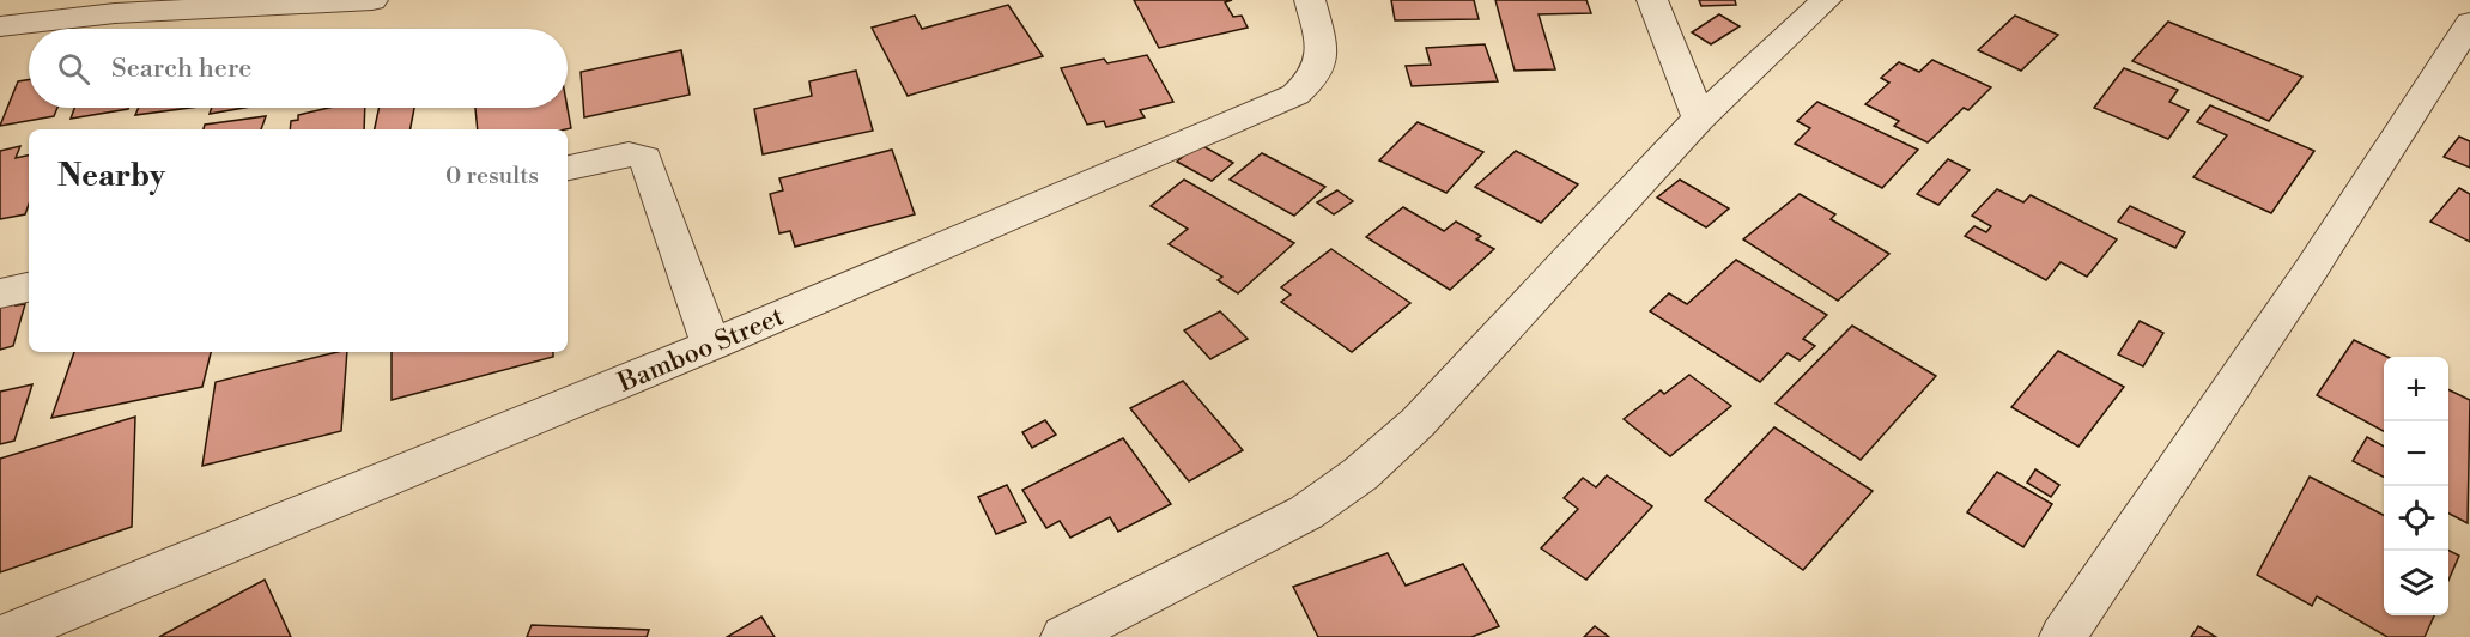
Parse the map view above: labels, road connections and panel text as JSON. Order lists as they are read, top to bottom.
{
  "streets": {
    "street": ["Bamboo Street"]
  },
  "page": {
    "search": "Search here",
    "heading": ["Nearby", "0 results"],
    "map_buttons": ["+", "−"]
  }
}
